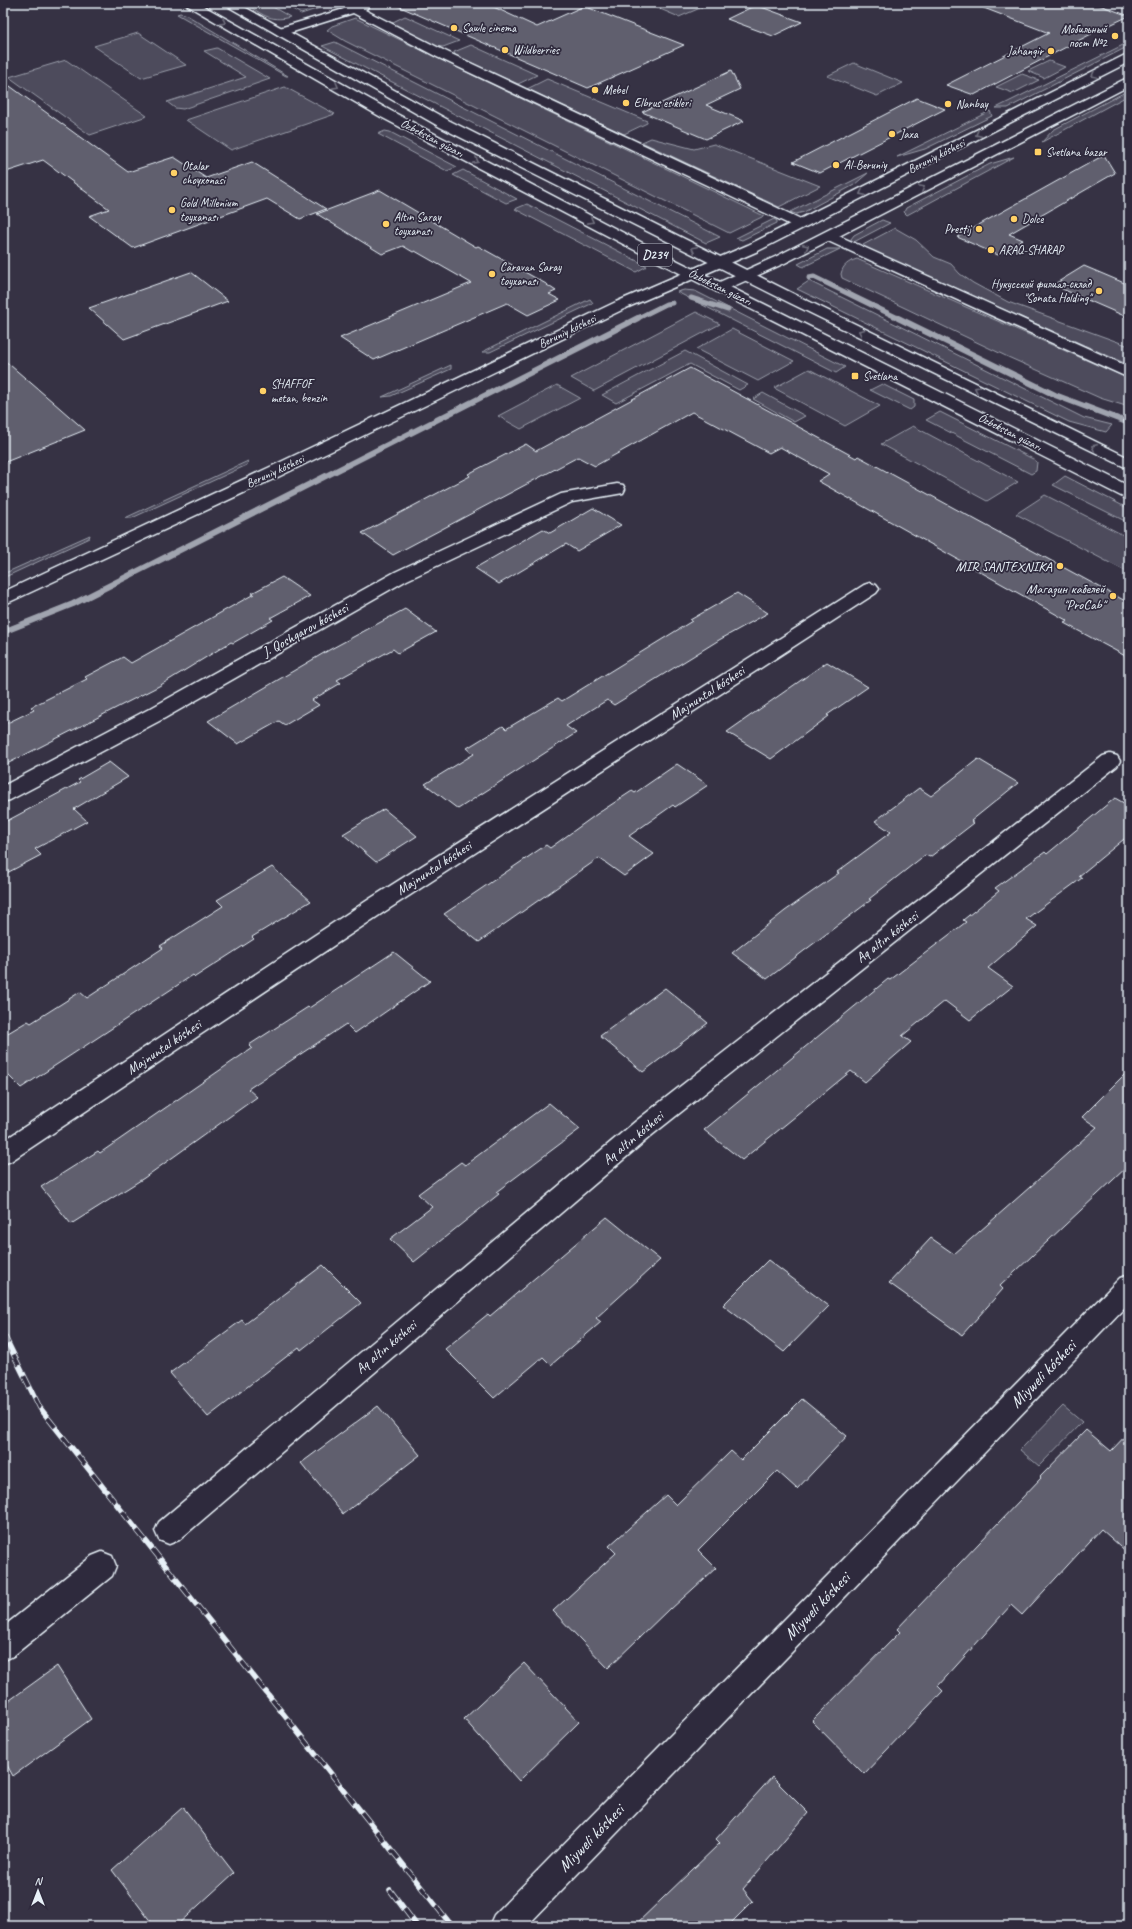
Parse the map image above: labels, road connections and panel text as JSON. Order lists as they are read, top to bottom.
{
  "streets": {
    "street": [
      "Ózbekstan gúzarı",
      "Beruniy kóshesi",
      "D234",
      "J. Qoshqarov kóshesi",
      "Majnuntal kóshesi",
      "Aq altın kóshesi",
      "Miyweli kóshesi"
    ]
  },
  "crossings": [
    ["Ózbekstan gúzarı", "Beruniy kóshesi"]
  ],
  "places": {
    "other": [
      "Sawle cinema",
      "Мобильный пост №2",
      "Wildberries",
      "Jahangir",
      "Mebel",
      "Elbrus esikleri",
      "Nanbay",
      "Jaxa",
      "Al-Beruniy",
      "Otalar choyxonasi",
      "Gold Millenium toyxanası",
      "Dolce",
      "Altın Saray toyxanası",
      "Prestij",
      "ARAQ-SHARAP",
      "Caravan Saray toyxanası",
      "Нукусский филиал-склад \"Sonata Holding\"",
      "SHAFFOF metan, benzin",
      "MIR SANTEXNIKA",
      "Магазин кабелей \"ProCab\""
    ],
    "transit": ["Svetlana bazar", "Svetlana"]
  },
  "north": "top"
}
